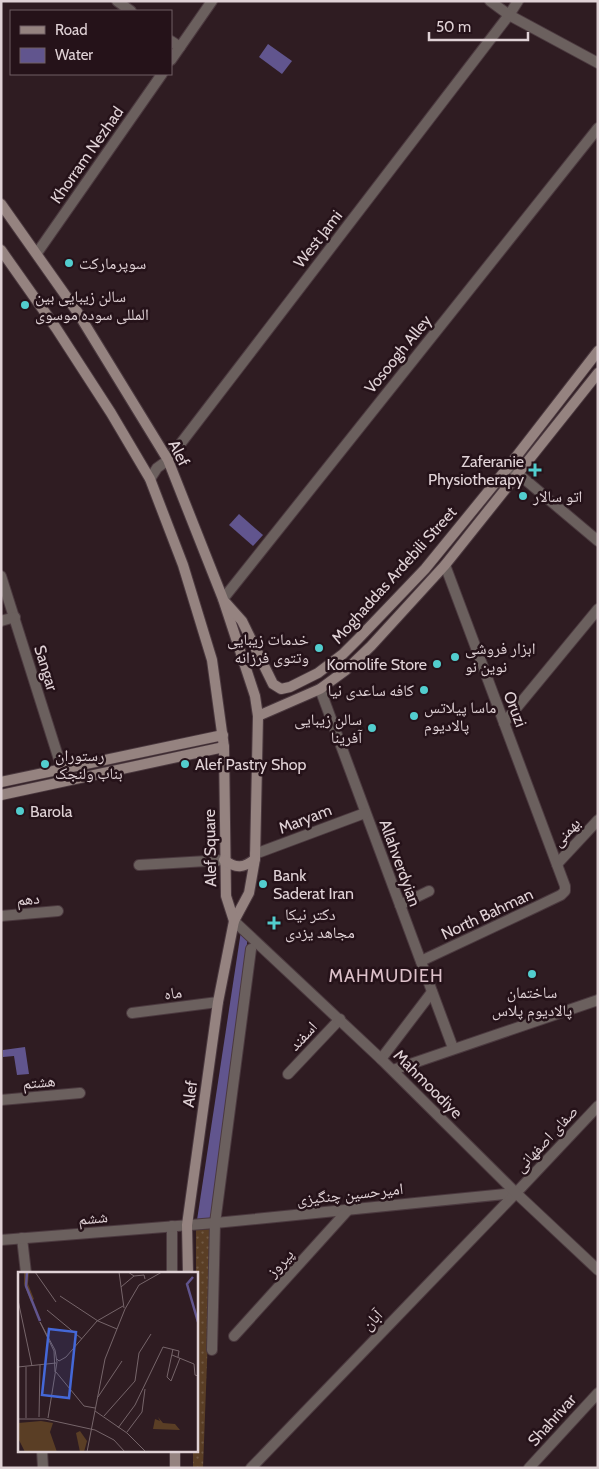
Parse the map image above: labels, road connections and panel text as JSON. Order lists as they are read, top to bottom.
{
  "streets": {
    "main road": ["Alef", "Moghaddas Ardebili Street", "Alef Square"],
    "street": [
      "Khorram Nezhad",
      "West Jami",
      "Vosoogh Alley",
      "Sangar",
      "Oruzi",
      "Maryam",
      "بهمنی",
      "Allahverdyian",
      "دهم",
      "ماه",
      "اسفند",
      "هشتم",
      "Mahmoodiye",
      "صفای اصفهانی",
      "امیرحسین چنگیزی",
      "ششم",
      "پیروز",
      "آبان",
      "Shahrivar"
    ]
  },
  "crossings": [
    ["Khorram Nezhad", "Alef"],
    ["West Jami", "Alef"],
    ["Vosoogh Alley", "Alef"],
    ["Vosoogh Alley", "Moghaddas Ardebili Street"],
    ["Alef", "Moghaddas Ardebili Street"],
    ["Alef", "Maryam"],
    ["Alef", "Alef Square"],
    ["Alef", "ماه"],
    ["Alef", "Mahmoodiye"],
    ["Alef", "امیرحسین چنگیزی"],
    ["Alef", "ششم"],
    ["Moghaddas Ardebili Street", "Oruzi"],
    ["Moghaddas Ardebili Street", "Allahverdyian"],
    ["Oruzi", "بهمنی"],
    ["Oruzi", "Allahverdyian"],
    ["Maryam", "Allahverdyian"],
    ["Alef Square", "Mahmoodiye"],
    ["اسفند", "Mahmoodiye"],
    ["Mahmoodiye", "صفای اصفهانی"],
    ["Mahmoodiye", "امیرحسین چنگیزی"],
    ["Mahmoodiye", "آبان"],
    ["صفای اصفهانی", "امیرحسین چنگیزی"],
    ["صفای اصفهانی", "آبان"],
    ["امیرحسین چنگیزی", "ششم"],
    ["امیرحسین چنگیزی", "پیروز"],
    ["امیرحسین چنگیزی", "آبان"]
  ],
  "districts": ["MAHMUDIEH"],
  "places": {
    "other": [
      "سوپرمارکت",
      "سالن زیبایی بین المللی سوده موسوی",
      "اتو سالار",
      "خدمات زیبایی وتتوی فرزانه",
      "ابزار فروشی نوین نو",
      "Komolife Store",
      "کافه ساعدی نیا",
      "ماسا پیلاتس پالادیوم",
      "سالن زیبایی آفرینا",
      "رستوران بناب ولنجک",
      "Alef Pastry Shop",
      "Barola",
      "Bank Saderat Iran",
      "ساختمان پالادیوم پلاس"
    ],
    "health": ["Zaferanie Physiotherapy", "دکتر نیکا مجاهد یزدی"]
  },
  "legend": ["Road", "Water"],
  "scale_bar": "50 m"
}
